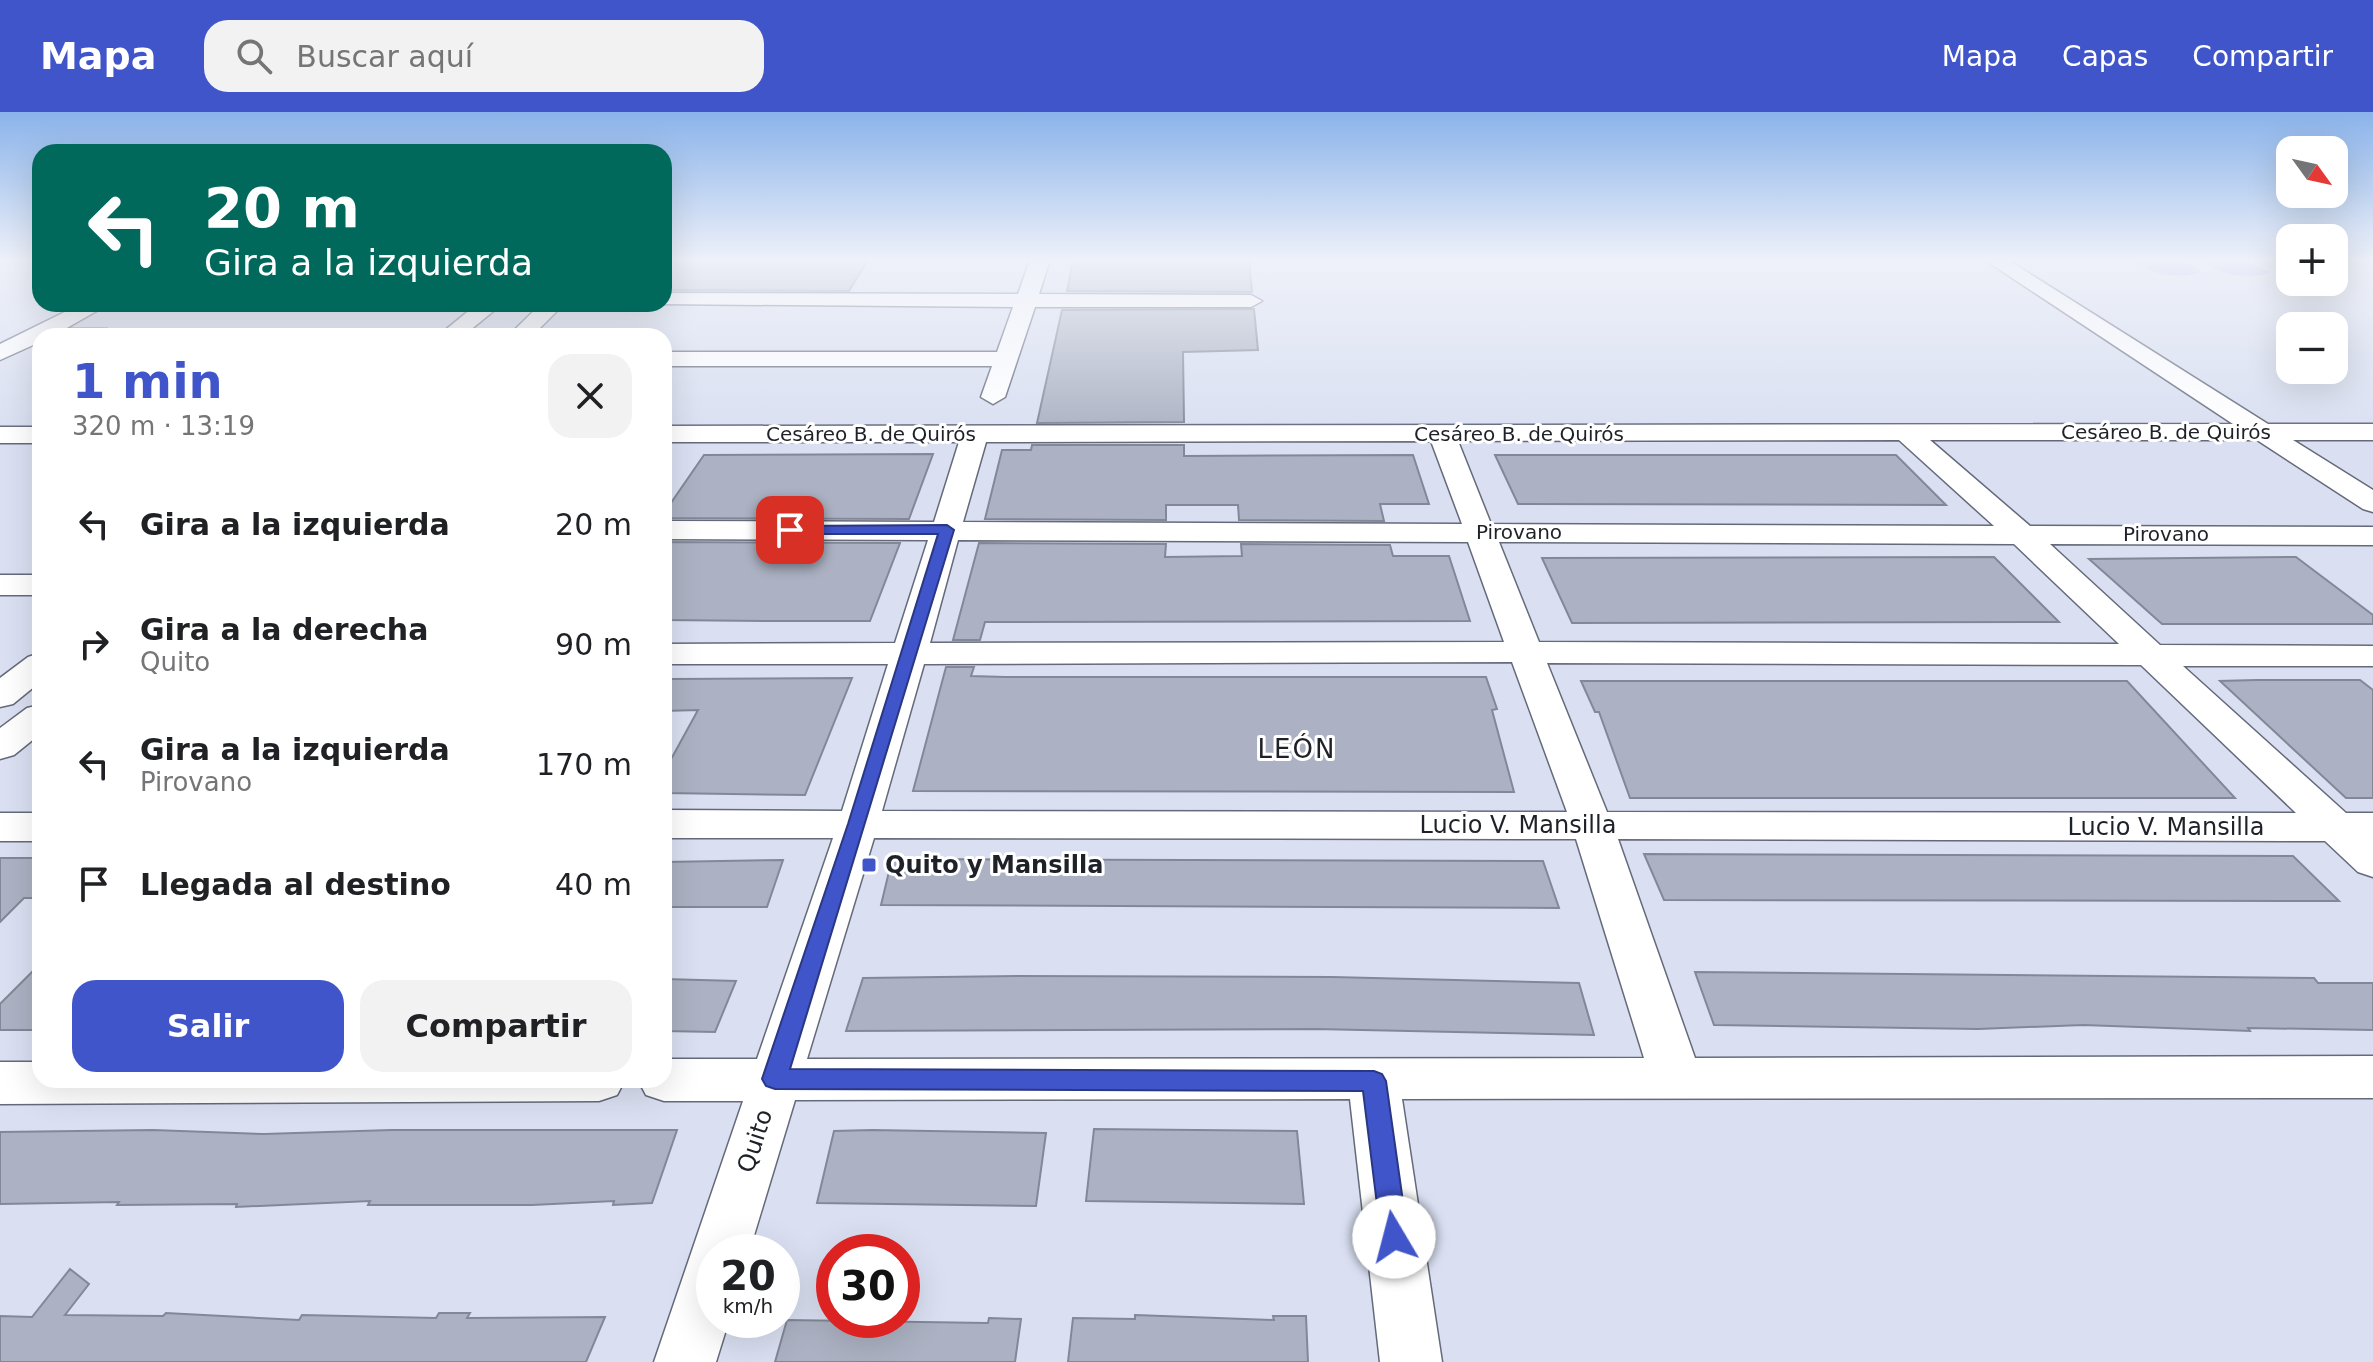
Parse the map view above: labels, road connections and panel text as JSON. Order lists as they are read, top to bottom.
{
  "streets": {
    "street": [
      "Cesáreo B. de Quirós",
      "Pirovano",
      "Lucio V. Mansilla",
      "Quito"
    ]
  },
  "crossings": [
    ["Cesáreo B. de Quirós", "Quito"],
    ["Pirovano", "Quito"],
    ["Lucio V. Mansilla", "Quito"]
  ],
  "districts": ["LEÓN"],
  "places": {
    "transit": ["Quito y Mansilla"]
  },
  "north": "bottom right",
  "page": {
    "header": "Mapa",
    "search": "Buscar aquí",
    "nav": ["Mapa", "Capas", "Compartir"],
    "map_buttons": ["+", "−"],
    "turn": ["20 m", "Gira a la izquierda"],
    "heading": ["1 min", "320 m · 13:19"],
    "list": [
      {
        "name": "Gira a la izquierda",
        "value": "20 m"
      },
      {
        "name": "Gira a la derecha",
        "note": "Quito",
        "value": "90 m"
      },
      {
        "name": "Gira a la izquierda",
        "note": "Pirovano",
        "value": "170 m"
      },
      {
        "name": "Llegada al destino",
        "value": "40 m"
      }
    ],
    "buttons": ["Salir", "Compartir"],
    "speed": "20 km/h",
    "limit": "30"
  }
}
